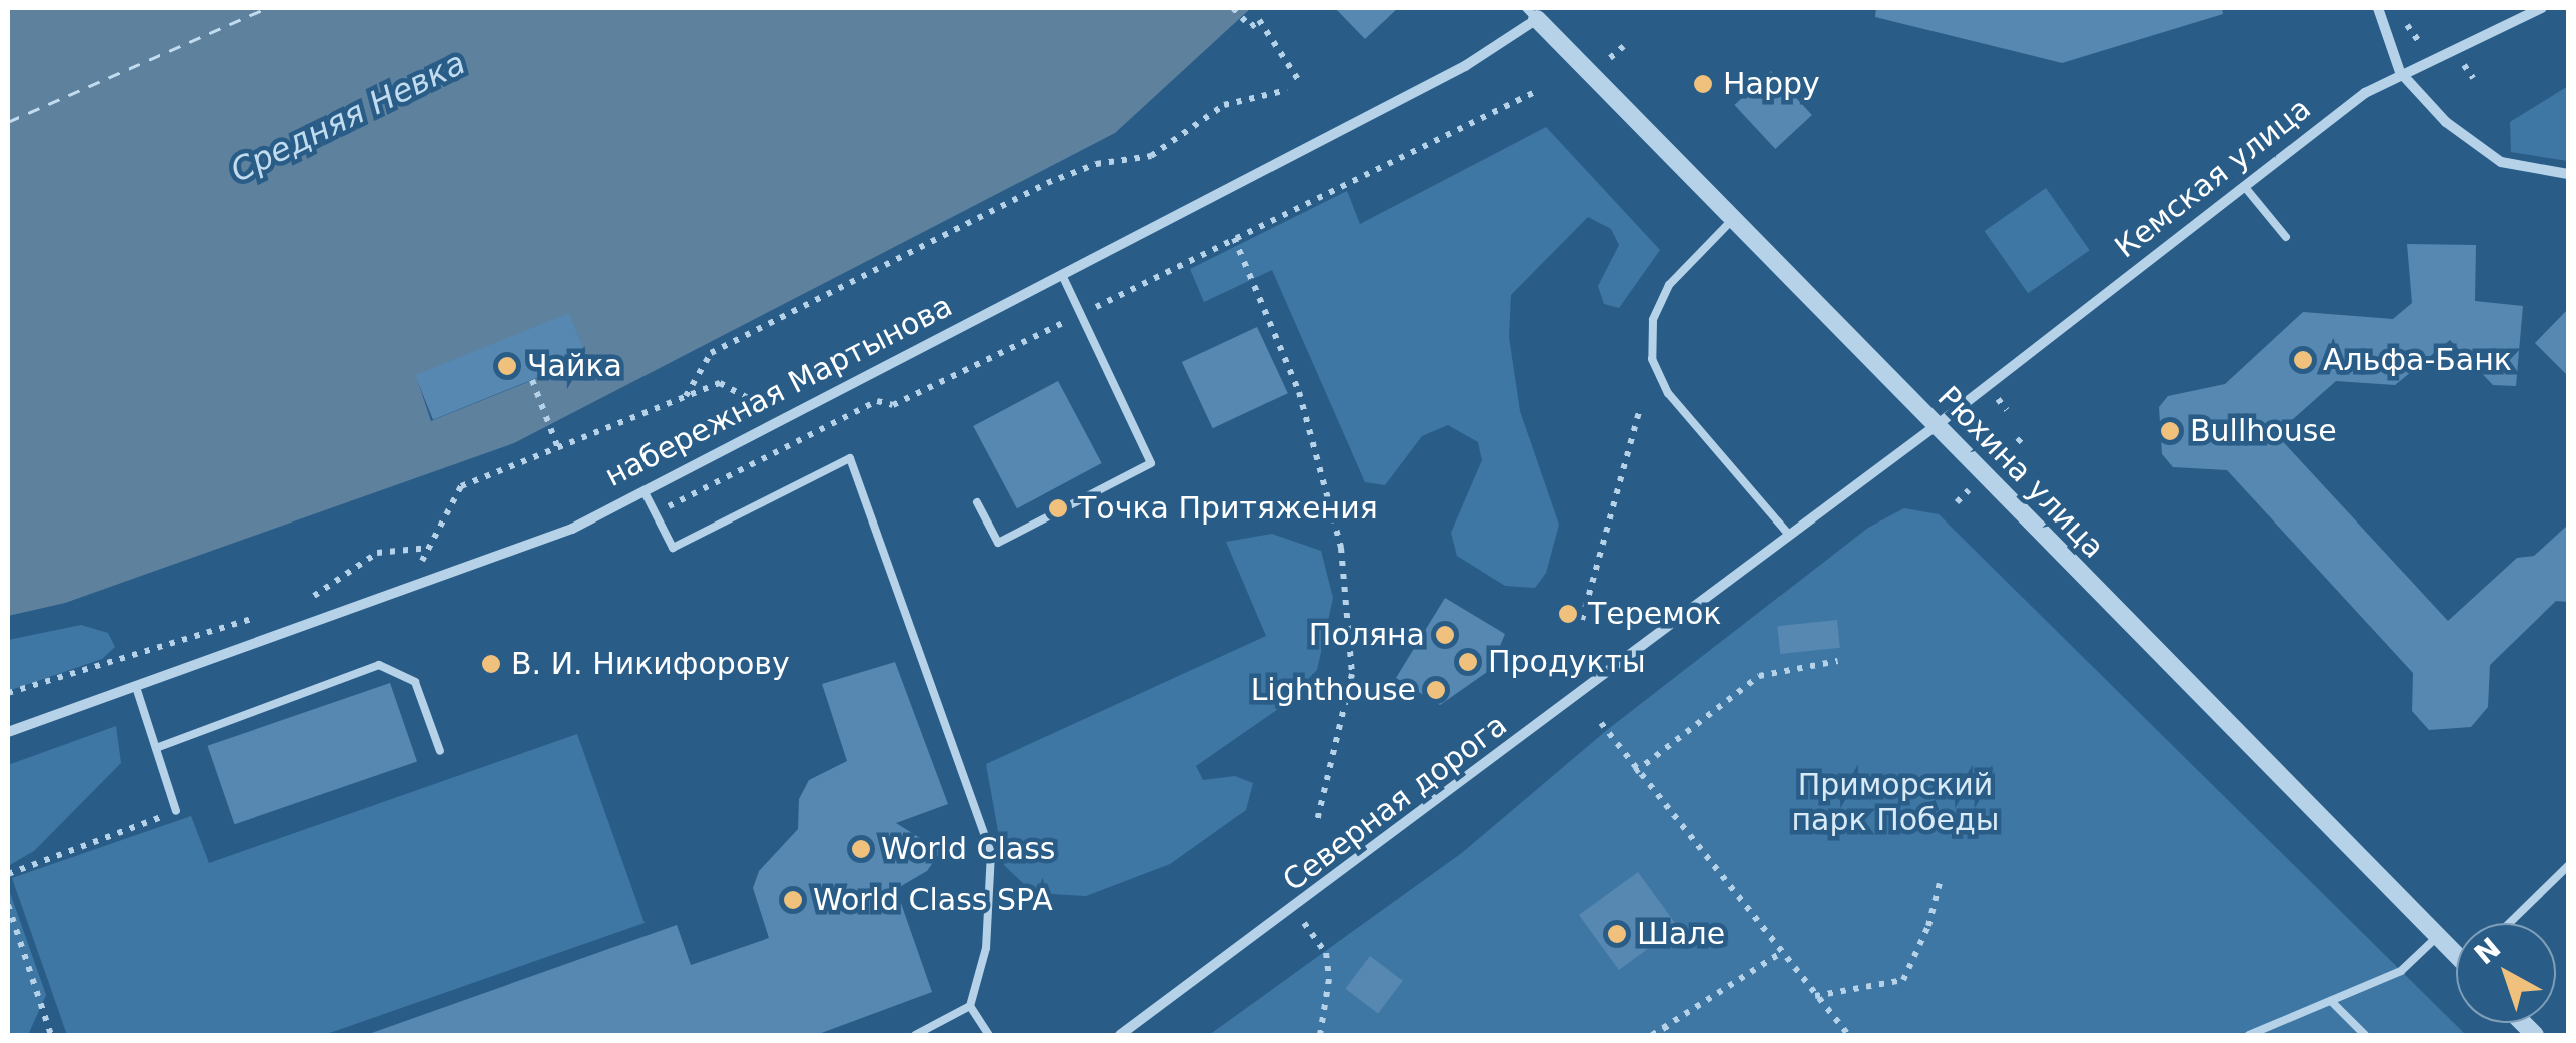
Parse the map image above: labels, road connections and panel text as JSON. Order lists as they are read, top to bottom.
{
  "streets": {
    "street": [
      "Кемская улица",
      "набережная Мартынова",
      "Рюхина улица",
      "Северная дорога"
    ]
  },
  "crossings": [
    ["Кемская улица", "Рюхина улица"],
    ["Кемская улица", "Северная дорога"],
    ["набережная Мартынова", "Рюхина улица"],
    ["Рюхина улица", "Северная дорога"]
  ],
  "water": ["Средняя Невка"],
  "parks": ["Приморский парк Победы"],
  "places": [
    "Happy",
    "Альфа-Банк",
    "Чайка",
    "Bullhouse",
    "Точка Притяжения",
    "Теремок",
    "Поляна",
    "Продукты",
    "В. И. Никифорову",
    "Lighthouse",
    "World Class",
    "World Class SPA",
    "Шале"
  ],
  "north": "top left"
}
